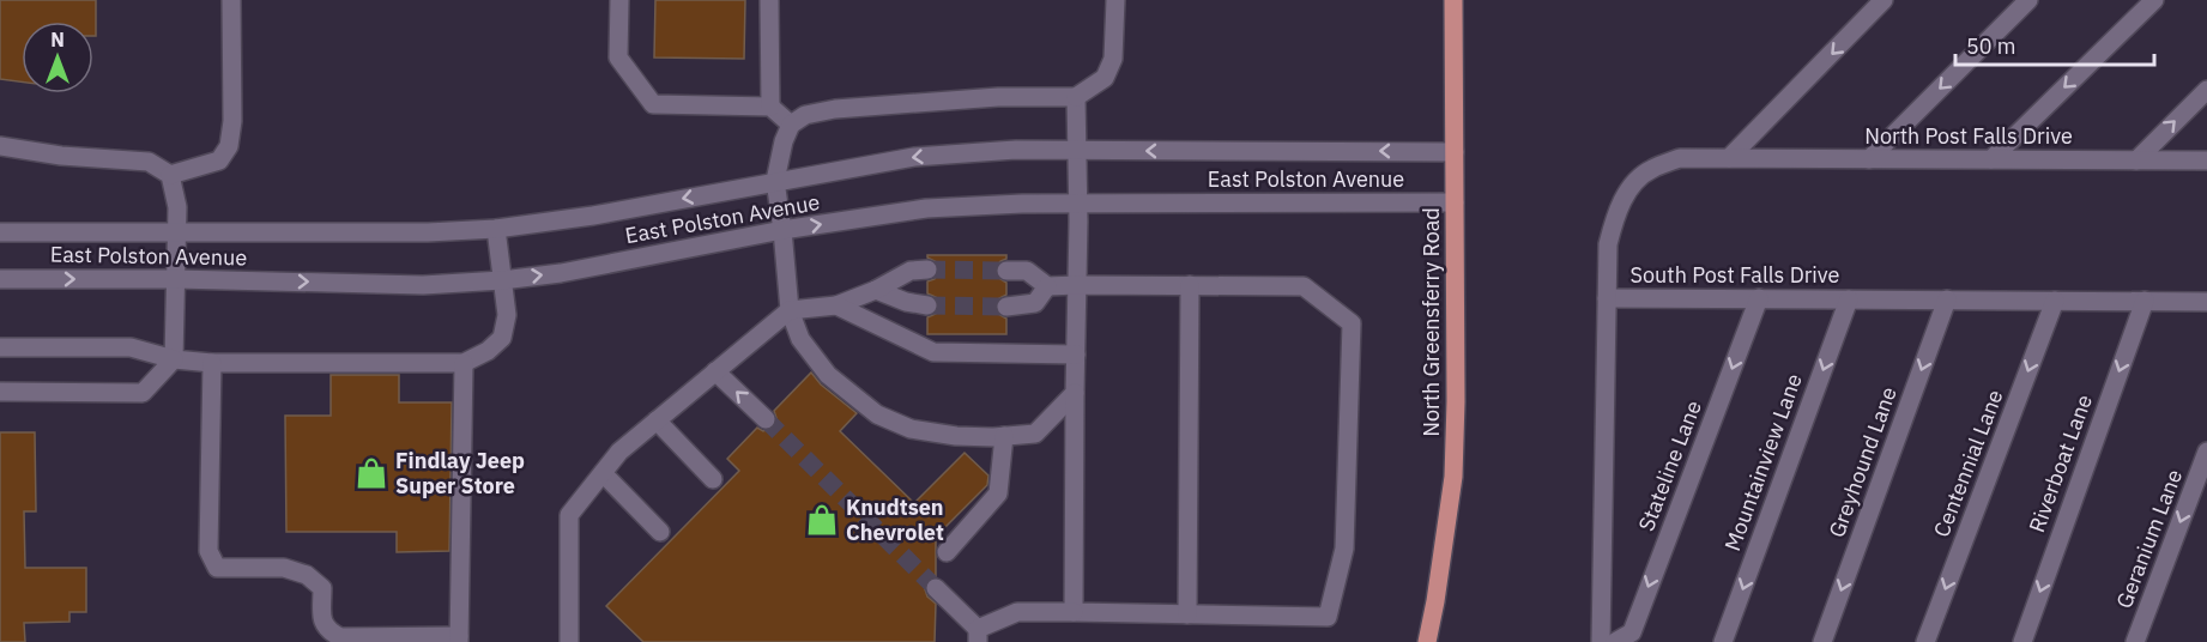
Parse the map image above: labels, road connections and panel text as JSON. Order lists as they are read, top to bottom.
{
  "streets": {
    "main road": ["North Greensferry Road"],
    "street": [
      "North Post Falls Drive",
      "East Polston Avenue",
      "South Post Falls Drive",
      "Mountainview Lane",
      "Greyhound Lane",
      "Centennial Lane",
      "Riverboat Lane",
      "Stateline Lane",
      "Geranium Lane"
    ]
  },
  "crossings": [
    ["North Post Falls Drive", "South Post Falls Drive"],
    ["East Polston Avenue", "North Greensferry Road"],
    ["South Post Falls Drive", "Mountainview Lane"],
    ["South Post Falls Drive", "Greyhound Lane"],
    ["South Post Falls Drive", "Centennial Lane"],
    ["South Post Falls Drive", "Riverboat Lane"],
    ["South Post Falls Drive", "Stateline Lane"]
  ],
  "one_way": [
    "Mountainview Lane",
    "Greyhound Lane",
    "Centennial Lane",
    "Riverboat Lane",
    "Stateline Lane",
    "Geranium Lane"
  ],
  "places": {
    "shop": ["Findlay Jeep Super Store", "Knudtsen Chevrolet"]
  },
  "scale_bar": "50 m",
  "north": "top"
}
